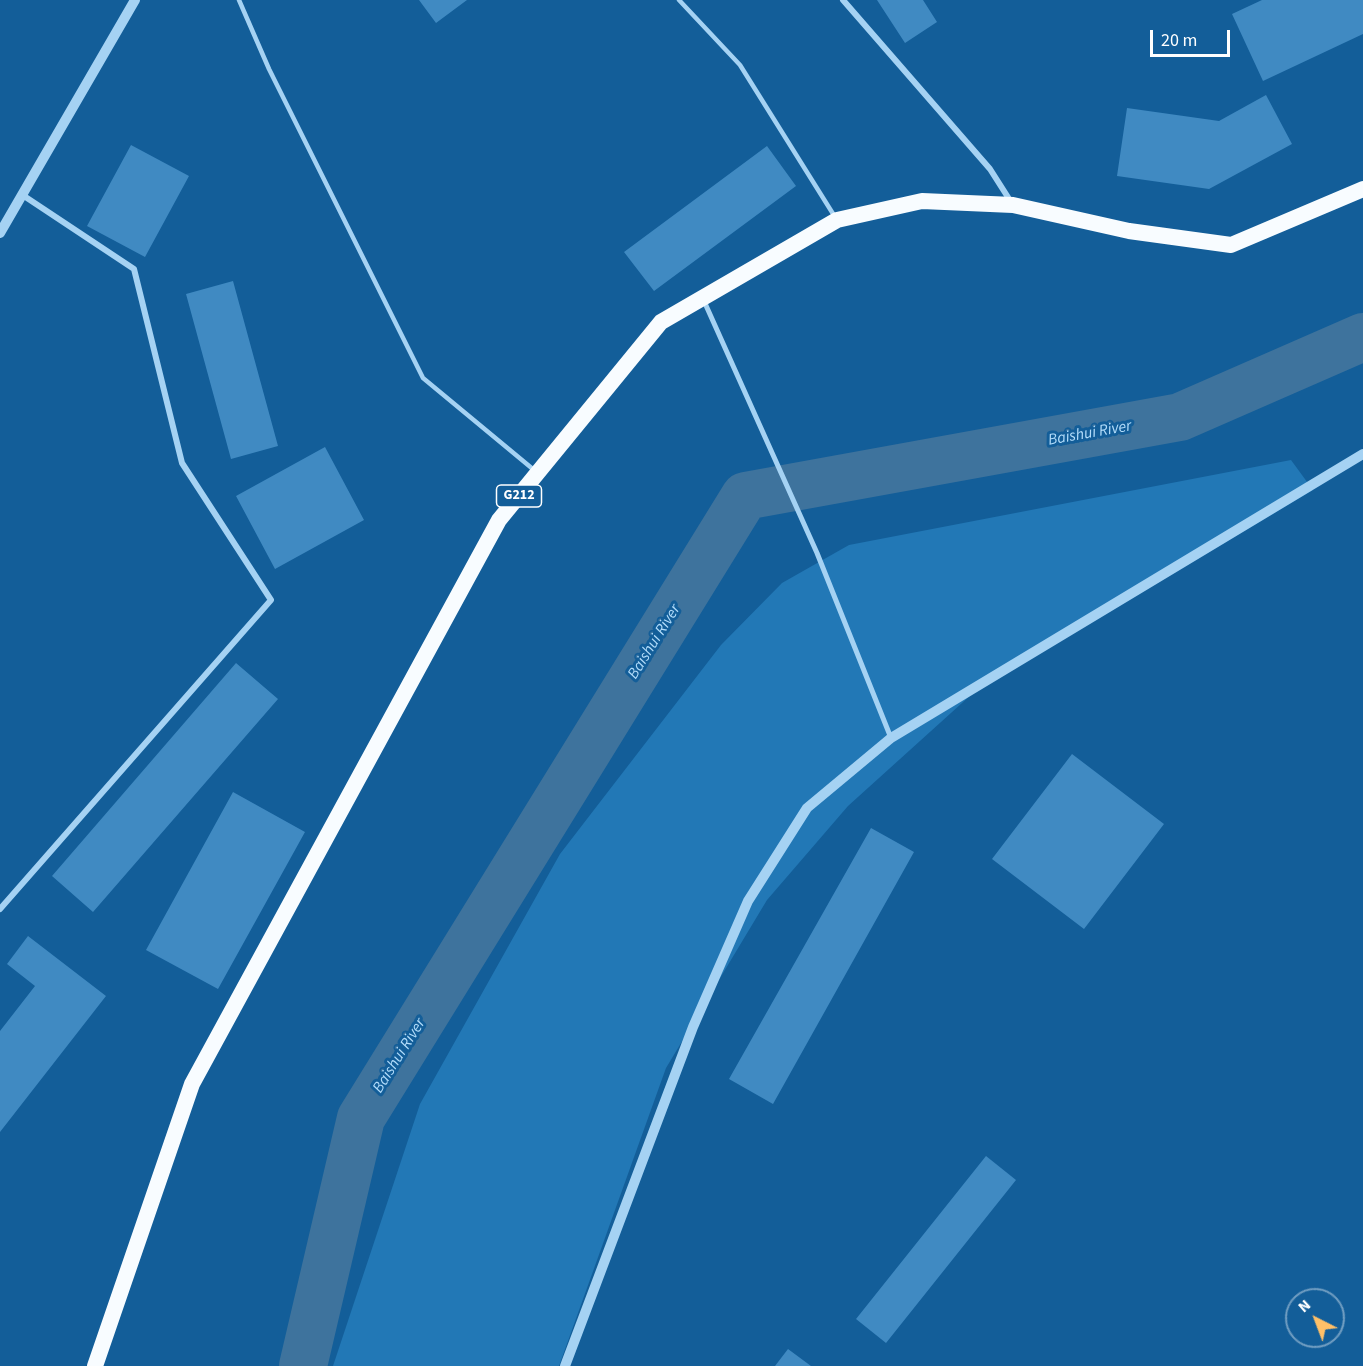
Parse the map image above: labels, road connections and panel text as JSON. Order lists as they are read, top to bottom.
{
  "streets": {
    "highway": ["G212"]
  },
  "water": ["Baishui River"],
  "scale_bar": "20 m",
  "north": "top left"
}
